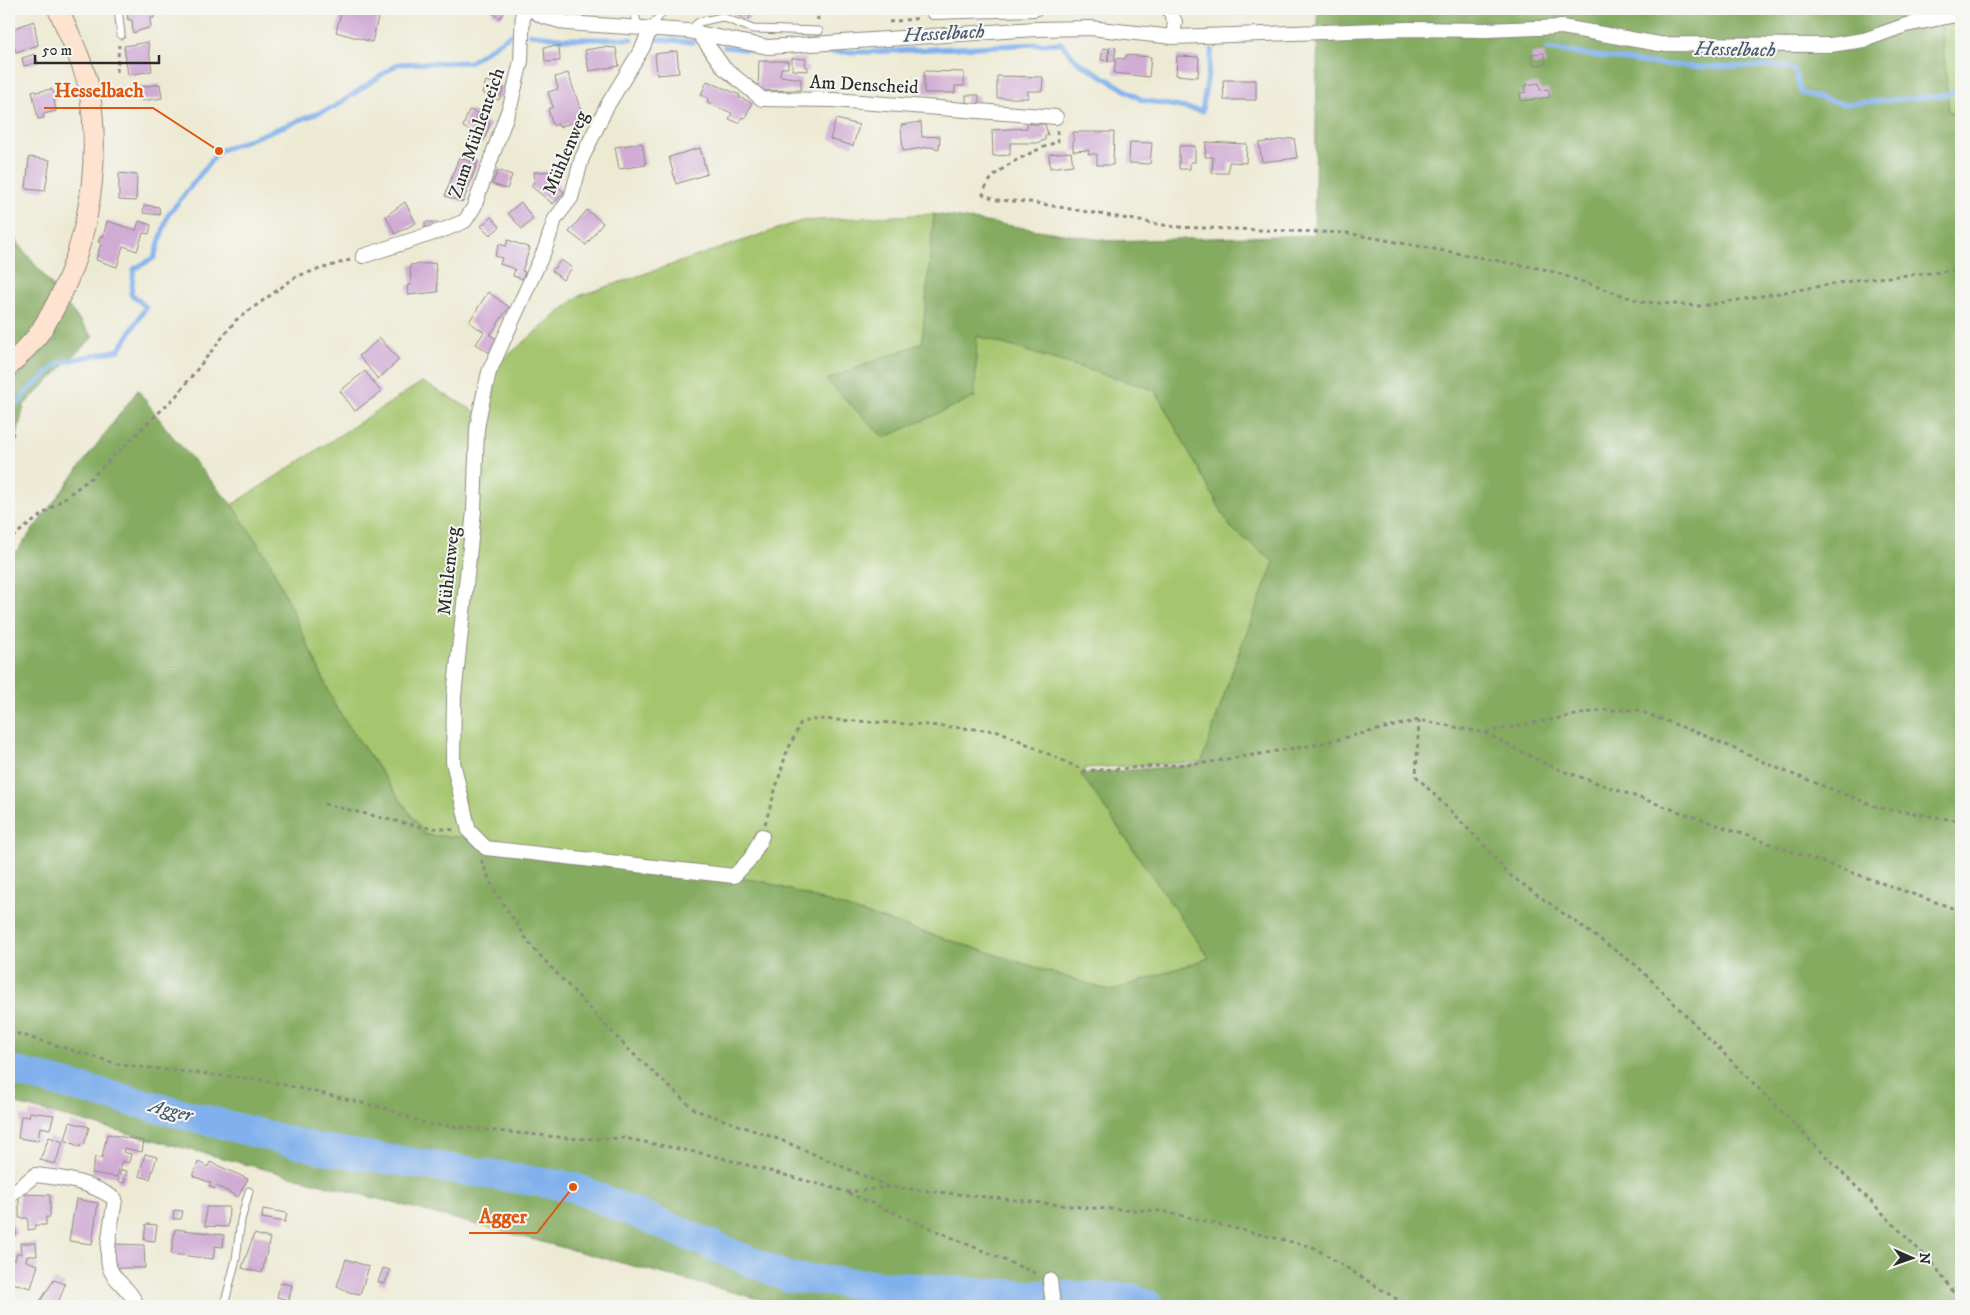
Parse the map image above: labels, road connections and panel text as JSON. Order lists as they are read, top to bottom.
{
  "streets": {
    "street": ["Am Denscheid", "Zum Mühlenteich", "Mühlenweg"]
  },
  "water": ["Hesselbach", "Agger"],
  "places": ["Hesselbach", "Agger"],
  "scale_bar": "50 m",
  "north": "right"
}
